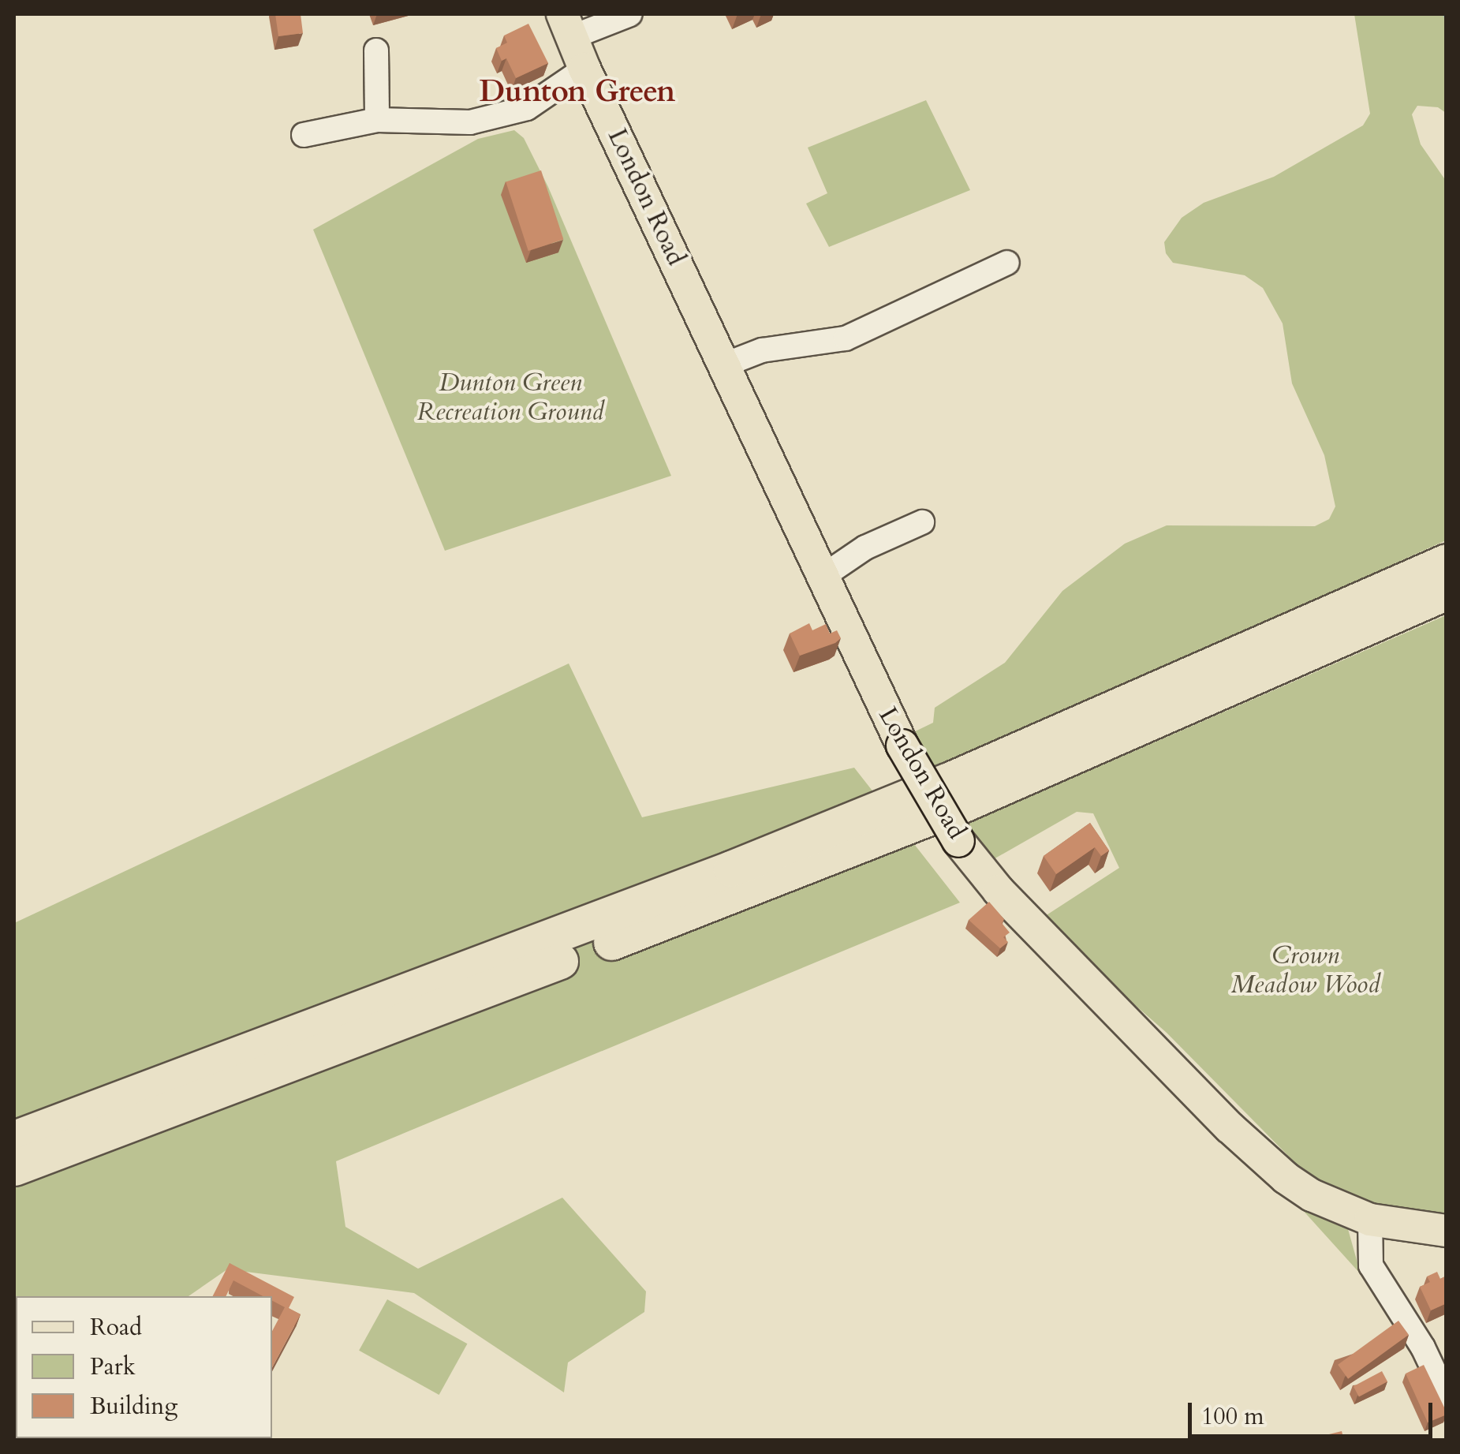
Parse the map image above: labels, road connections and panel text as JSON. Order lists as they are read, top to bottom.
{
  "streets": {
    "main road": ["London Road"]
  },
  "districts": ["Dunton Green"],
  "parks": ["Dunton Green Recreation Ground", "Crown Meadow Wood"],
  "legend": ["Road", "Park", "Building"],
  "scale_bar": "100 m"
}
